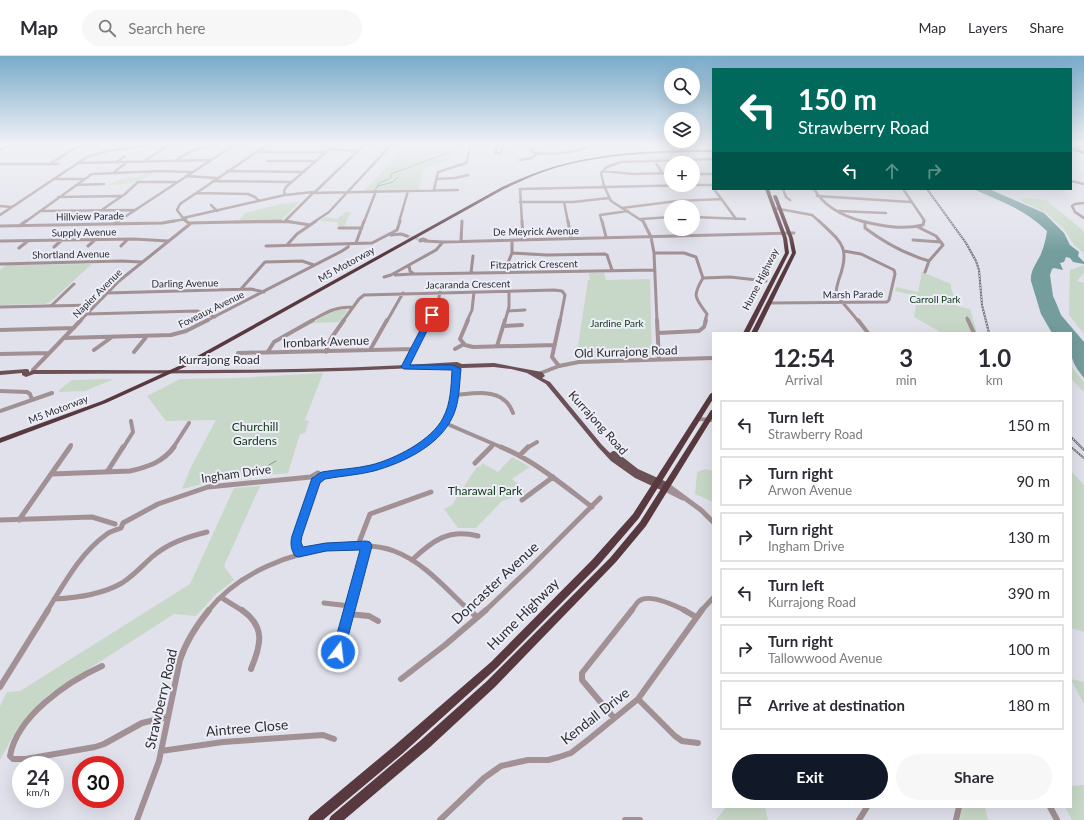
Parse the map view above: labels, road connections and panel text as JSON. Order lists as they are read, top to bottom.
{
  "streets": {
    "highway": ["M5 Motorway", "Hume Highway"],
    "main road": ["Kurrajong Road"],
    "street": [
      "Hillview Parade",
      "De Meyrick Avenue",
      "Supply Avenue",
      "Shortland Avenue",
      "Fitzpatrick Crescent",
      "Darling Avenue",
      "Jacaranda Crescent",
      "Napier Avenue",
      "Marsh Parade",
      "Foveaux Avenue",
      "Ironbark Avenue",
      "Old Kurrajong Road",
      "Ingham Drive",
      "Doncaster Avenue",
      "Strawberry Road",
      "Kendall Drive",
      "Aintree Close"
    ]
  },
  "crossings": [
    ["De Meyrick Avenue", "Fitzpatrick Crescent"],
    ["De Meyrick Avenue", "Hume Highway"],
    ["Supply Avenue", "Napier Avenue"],
    ["Shortland Avenue", "Napier Avenue"],
    ["Hume Highway", "Marsh Parade"],
    ["Hume Highway", "Kurrajong Road"],
    ["Darling Avenue", "Napier Avenue"],
    ["Darling Avenue", "Foveaux Avenue"],
    ["Jacaranda Crescent", "Old Kurrajong Road"],
    ["Napier Avenue", "Foveaux Avenue"],
    ["Napier Avenue", "Kurrajong Road"],
    ["Old Kurrajong Road", "Kurrajong Road"],
    ["Doncaster Avenue", "Strawberry Road"],
    ["Strawberry Road", "Aintree Close"]
  ],
  "parks": [
    "Carroll Park",
    "Jardine Park",
    "Churchill Gardens",
    "Tharawal Park"
  ],
  "page": {
    "header": "Map",
    "search": "Search here",
    "nav": ["Map", "Layers", "Share"],
    "map_buttons": ["+", "−"],
    "turn": ["150 m", "Strawberry Road"],
    "eta": [
      "12:54",
      "Arrival",
      "3",
      "min",
      "1.0",
      "km"
    ],
    "list": [
      {
        "name": "Turn left",
        "note": "Strawberry Road",
        "value": "150 m"
      },
      {
        "name": "Turn right",
        "note": "Arwon Avenue",
        "value": "90 m"
      },
      {
        "name": "Turn right",
        "note": "Ingham Drive",
        "value": "130 m"
      },
      {
        "name": "Turn left",
        "note": "Kurrajong Road",
        "value": "390 m"
      },
      {
        "name": "Turn right",
        "note": "Tallowwood Avenue",
        "value": "100 m"
      },
      {
        "name": "Arrive at destination",
        "value": "180 m"
      }
    ],
    "buttons": ["Exit", "Share"],
    "speed": "24 km/h",
    "limit": "30"
  }
}
